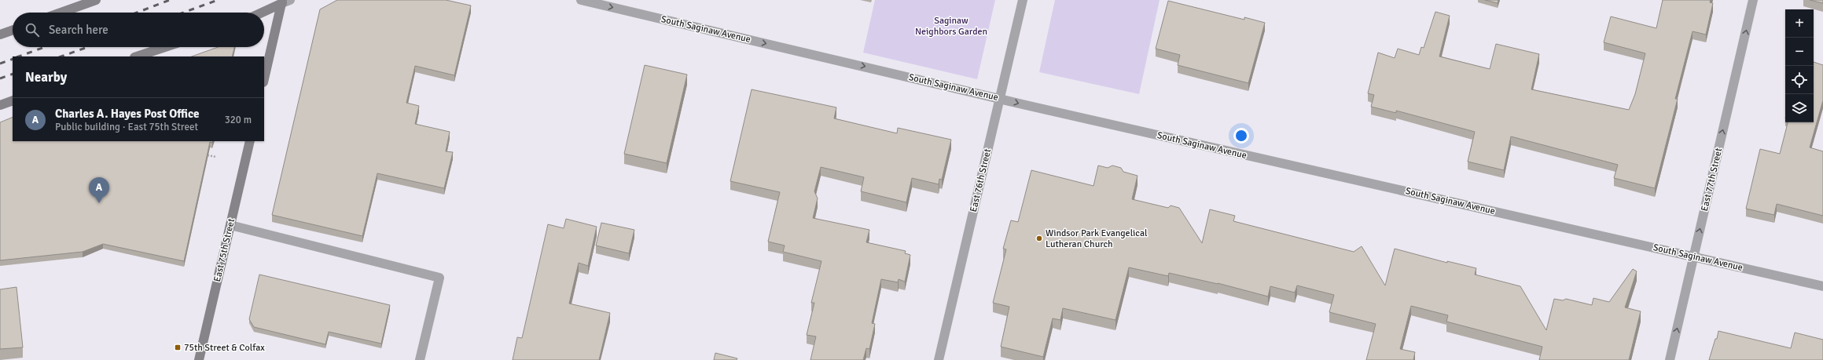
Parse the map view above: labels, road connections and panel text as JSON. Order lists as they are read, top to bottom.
{
  "streets": {
    "main road": ["East 75th Street"],
    "street": ["South Saginaw Avenue", "East 77th Street", "East 76th Street"]
  },
  "crossings": [
    ["South Saginaw Avenue", "East 77th Street"],
    ["South Saginaw Avenue", "East 76th Street"]
  ],
  "one_way": ["South Saginaw Avenue", "East 77th Street"],
  "parks": ["Saginaw Neighbors Garden"],
  "places": {
    "other": ["Windsor Park Evangelical Lutheran Church"],
    "transit": ["75th Street & Colfax"]
  },
  "page": {
    "map_buttons": ["+", "−"],
    "search": "Search here",
    "heading": "Nearby",
    "list": [
      {
        "mark": "A",
        "name": "Charles A. Hayes Post Office",
        "note": "Public building · East 75th Street",
        "value": "320 m"
      }
    ],
    "pins": "A"
  }
}
